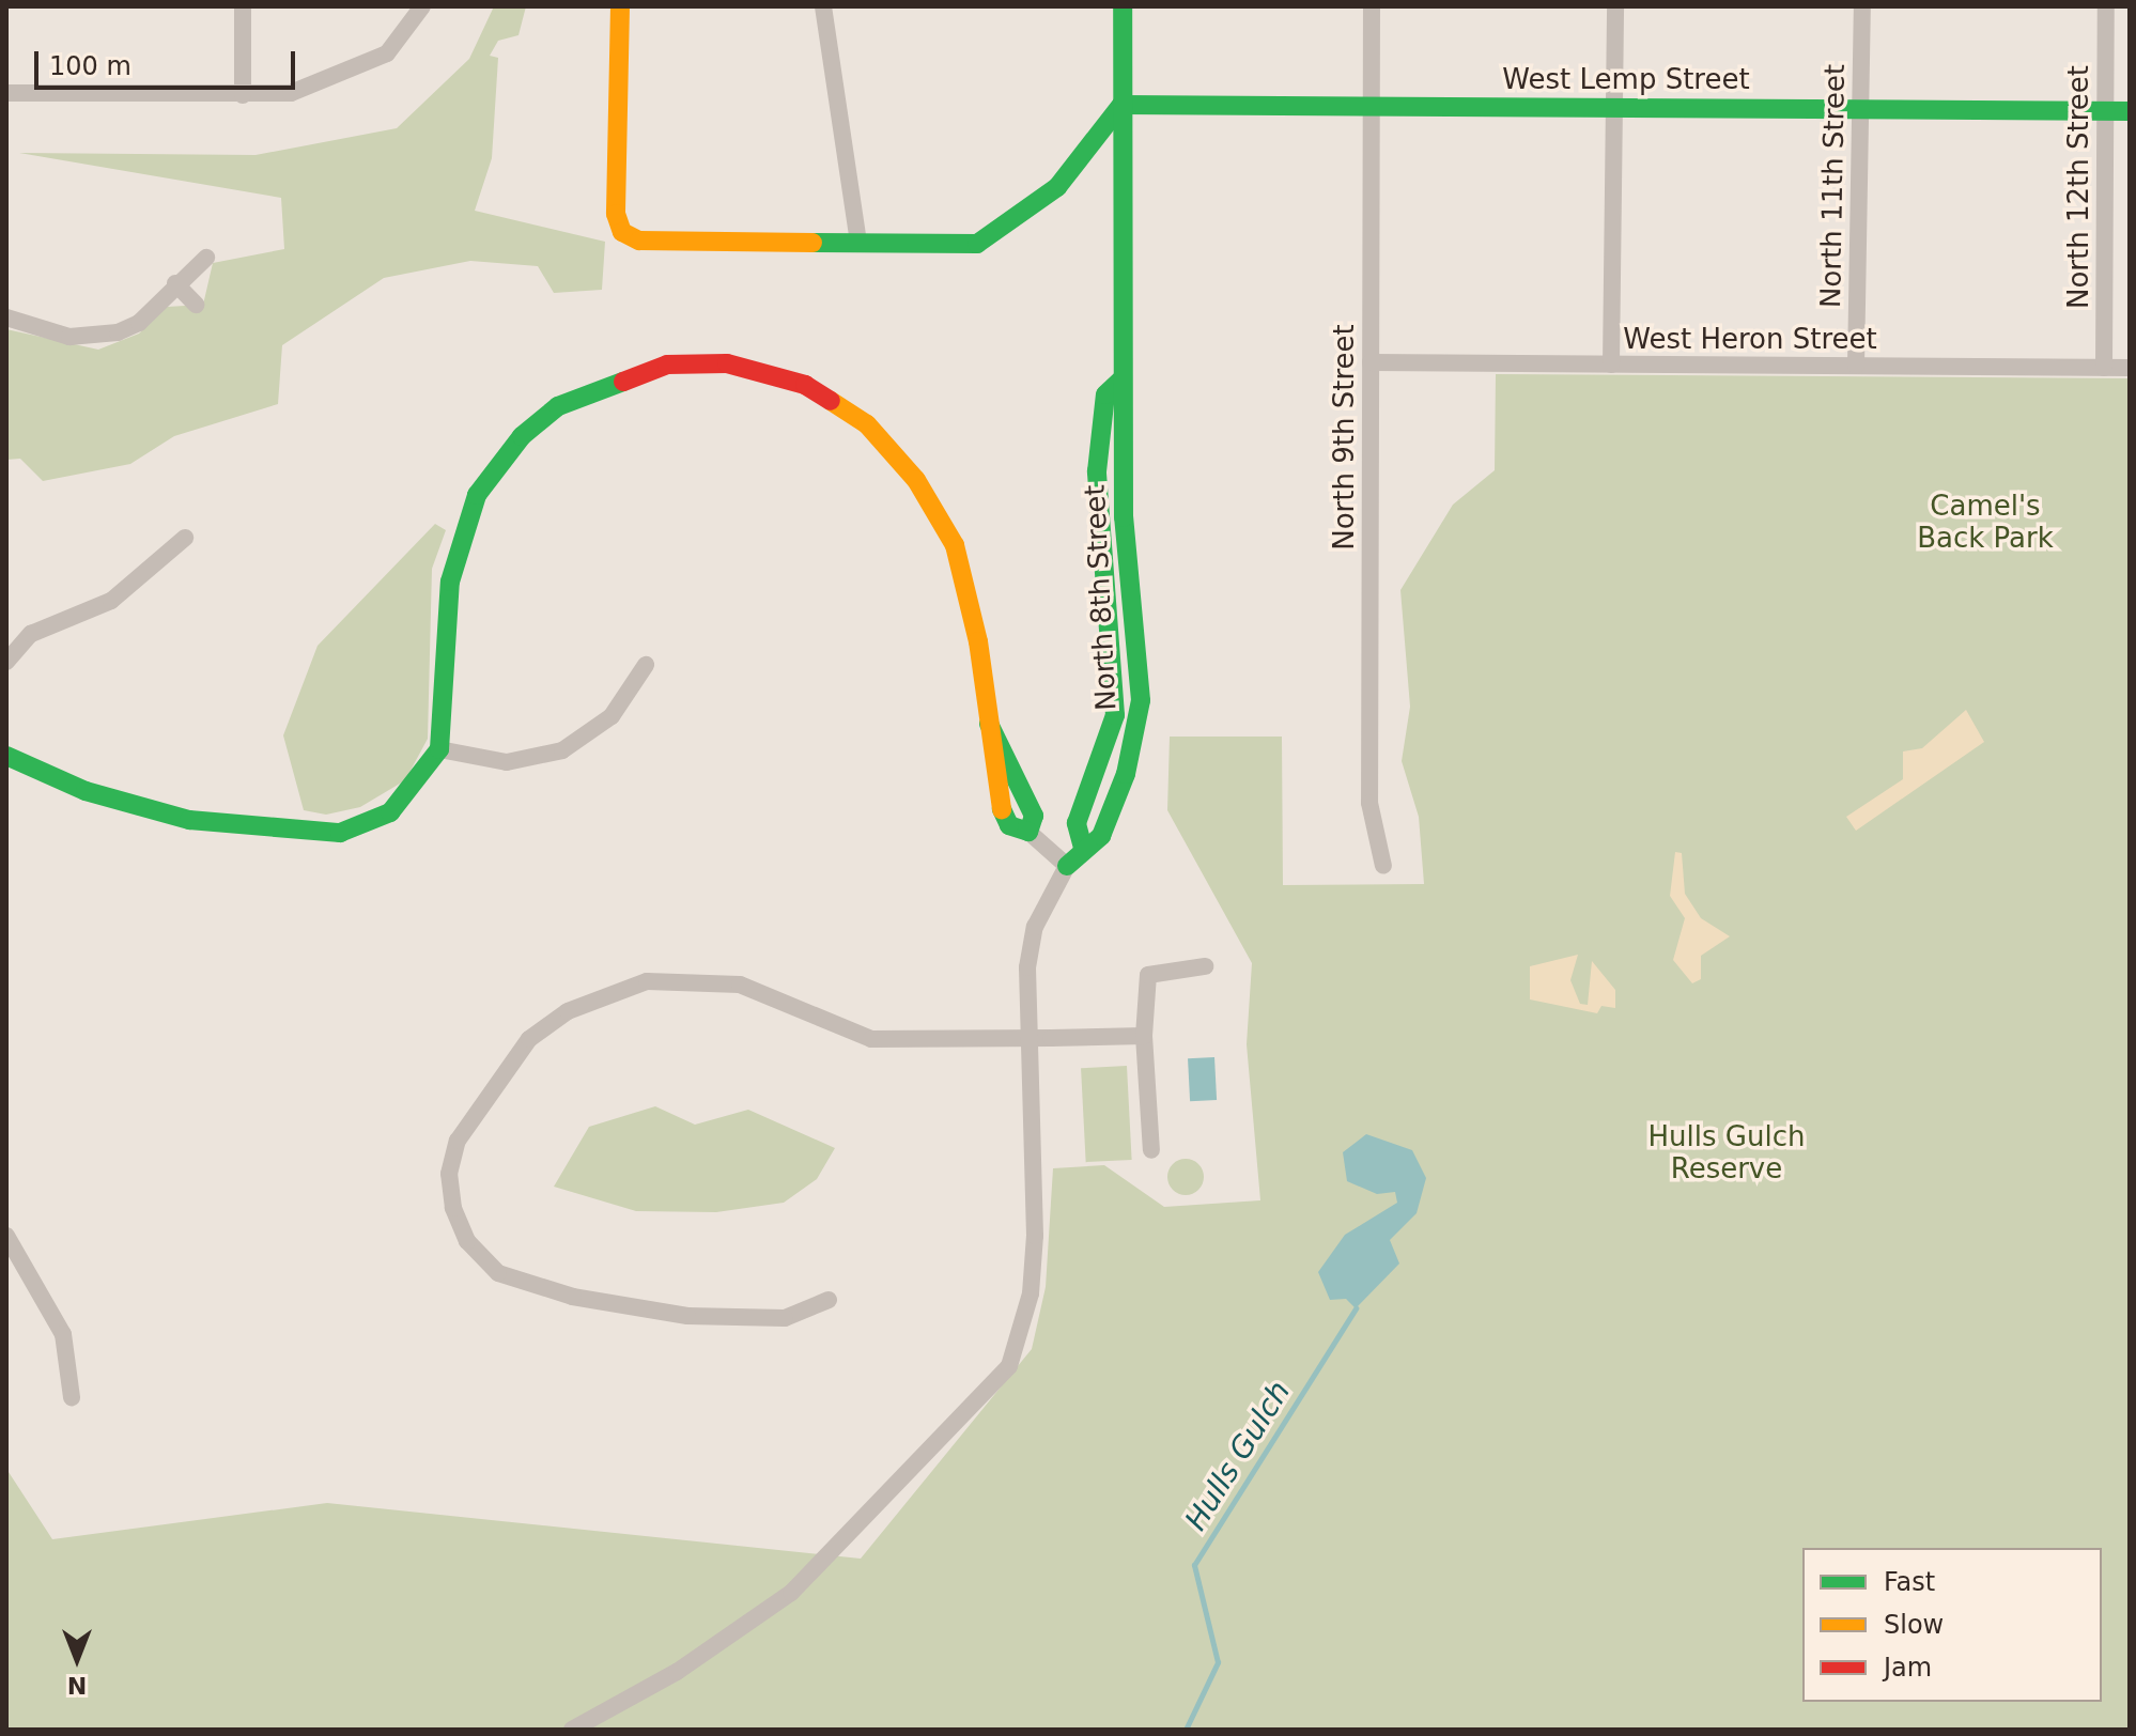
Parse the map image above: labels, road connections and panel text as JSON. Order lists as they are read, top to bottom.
{
  "streets": {
    "street": [
      "West Lemp Street",
      "North 11th Street",
      "North 12th Street",
      "West Heron Street",
      "North 9th Street",
      "North 8th Street"
    ]
  },
  "crossings": [
    ["West Lemp Street", "North 11th Street"],
    ["West Lemp Street", "North 12th Street"],
    ["West Lemp Street", "North 9th Street"],
    ["West Lemp Street", "North 8th Street"],
    ["North 11th Street", "West Heron Street"],
    ["North 12th Street", "West Heron Street"],
    ["West Heron Street", "North 9th Street"]
  ],
  "water": ["Hulls Gulch"],
  "parks": ["Camel's Back Park", "Hulls Gulch Reserve"],
  "legend": ["Fast", "Slow", "Jam"],
  "scale_bar": "100 m",
  "north": "bottom"
}
